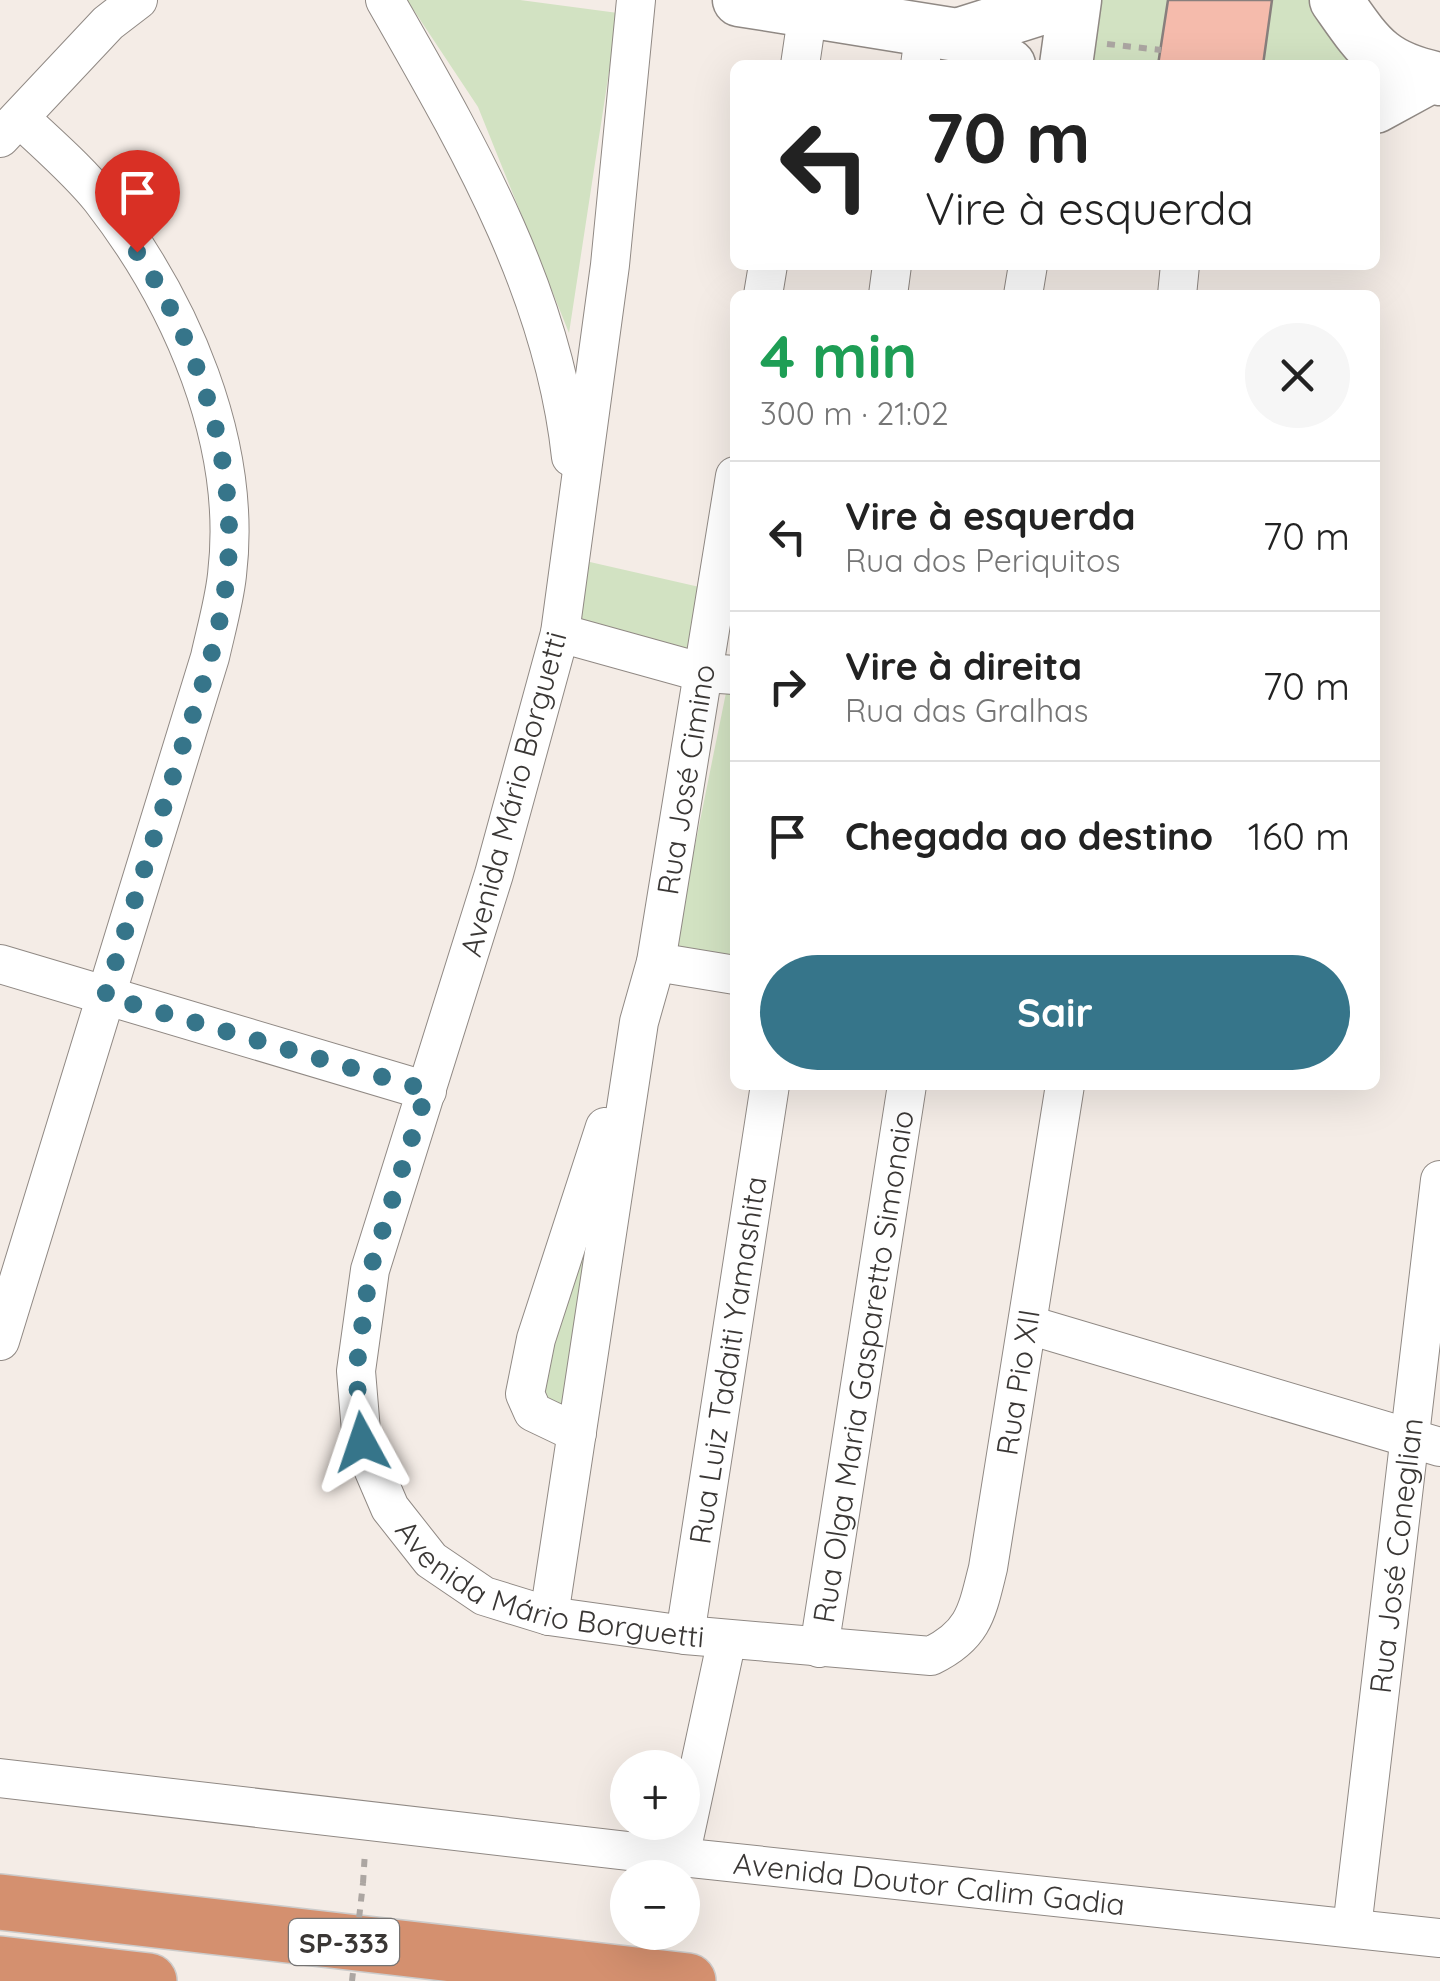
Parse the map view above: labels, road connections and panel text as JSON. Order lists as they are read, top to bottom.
{
  "streets": {
    "highway": ["SP-333"],
    "street": [
      "Rua José Cimino",
      "Avenida Mário Borguetti",
      "Rua Luiz Tadaiti Yamashita",
      "Rua Olga Maria Gasparetto Simonaio",
      "Rua Pio XII",
      "Rua José Coneglian",
      "Avenida Doutor Calim Gadia"
    ]
  },
  "crossings": [
    ["Rua José Cimino", "Avenida Mário Borguetti"],
    ["Avenida Mário Borguetti", "Rua Luiz Tadaiti Yamashita"],
    ["Avenida Mário Borguetti", "Rua Olga Maria Gasparetto Simonaio"],
    ["Avenida Mário Borguetti", "Rua Pio XII"],
    ["Rua José Coneglian", "Avenida Doutor Calim Gadia"]
  ],
  "page": {
    "turn": ["70 m", "Vire à esquerda"],
    "heading": ["4 min", "300 m · 21:02"],
    "list": [
      {
        "name": "Vire à esquerda",
        "note": "Rua dos Periquitos",
        "value": "70 m"
      },
      {
        "name": "Vire à direita",
        "note": "Rua das Gralhas",
        "value": "70 m"
      },
      {
        "name": "Chegada ao destino",
        "value": "160 m"
      }
    ],
    "buttons": "Sair",
    "map_buttons": ["+", "−"]
  }
}
